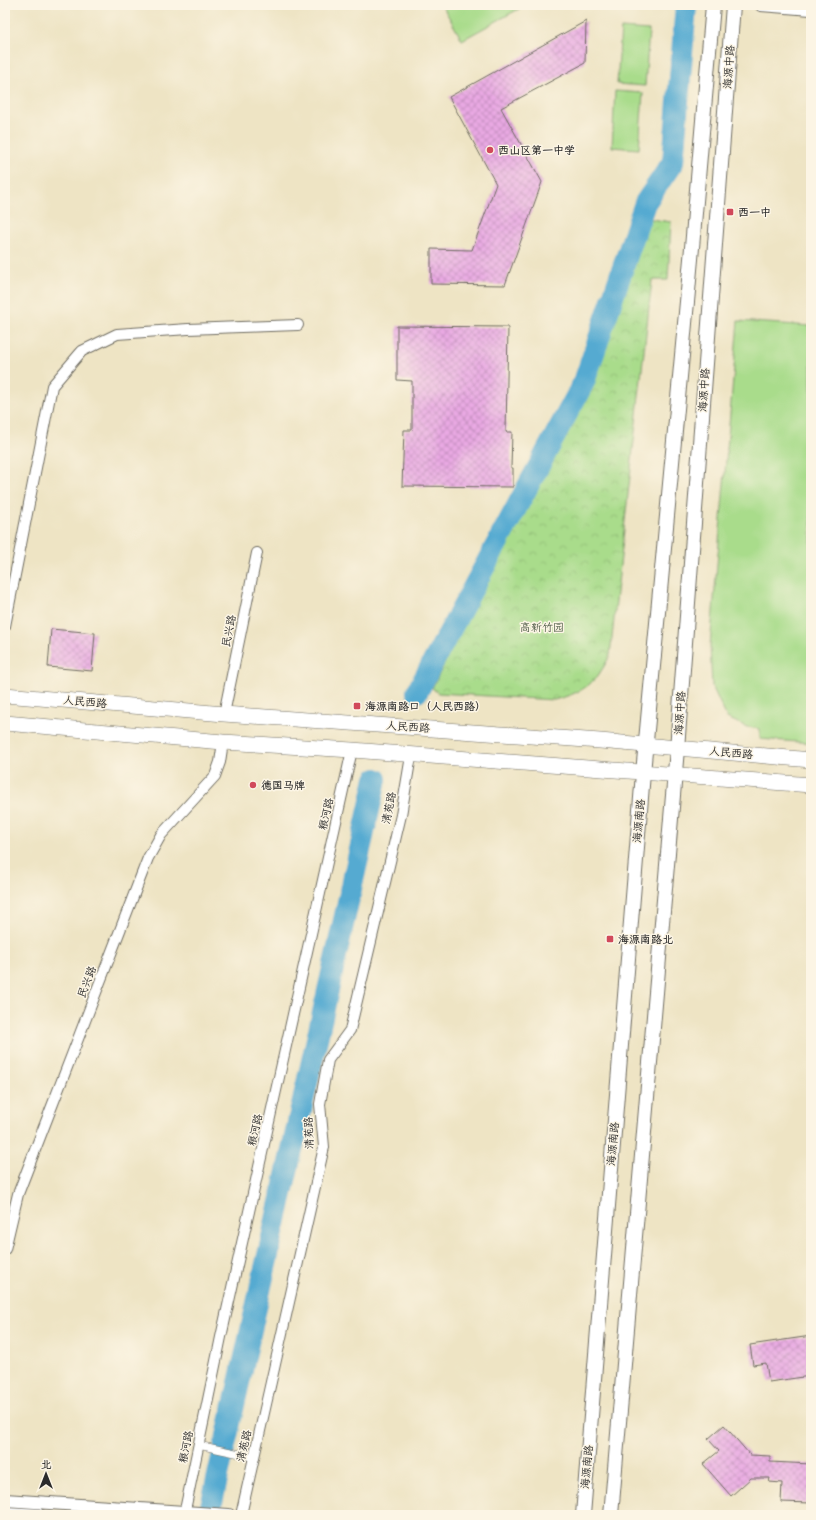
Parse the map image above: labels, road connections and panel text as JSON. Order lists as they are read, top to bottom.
{
  "streets": {
    "main road": ["海源中路", "人民西路", "海源南路"],
    "street": ["民兴路", "清苑路", "粮河路"]
  },
  "crossings": [
    ["海源中路", "人民西路"],
    ["海源中路", "海源南路"],
    ["民兴路", "人民西路"]
  ],
  "parks": ["高新竹园"],
  "places": {
    "other": ["西山区第一中学", "德国马牌"],
    "transit": ["西一中", "海源南路口（人民西路）", "海源南路北"]
  },
  "north": "top"
}
